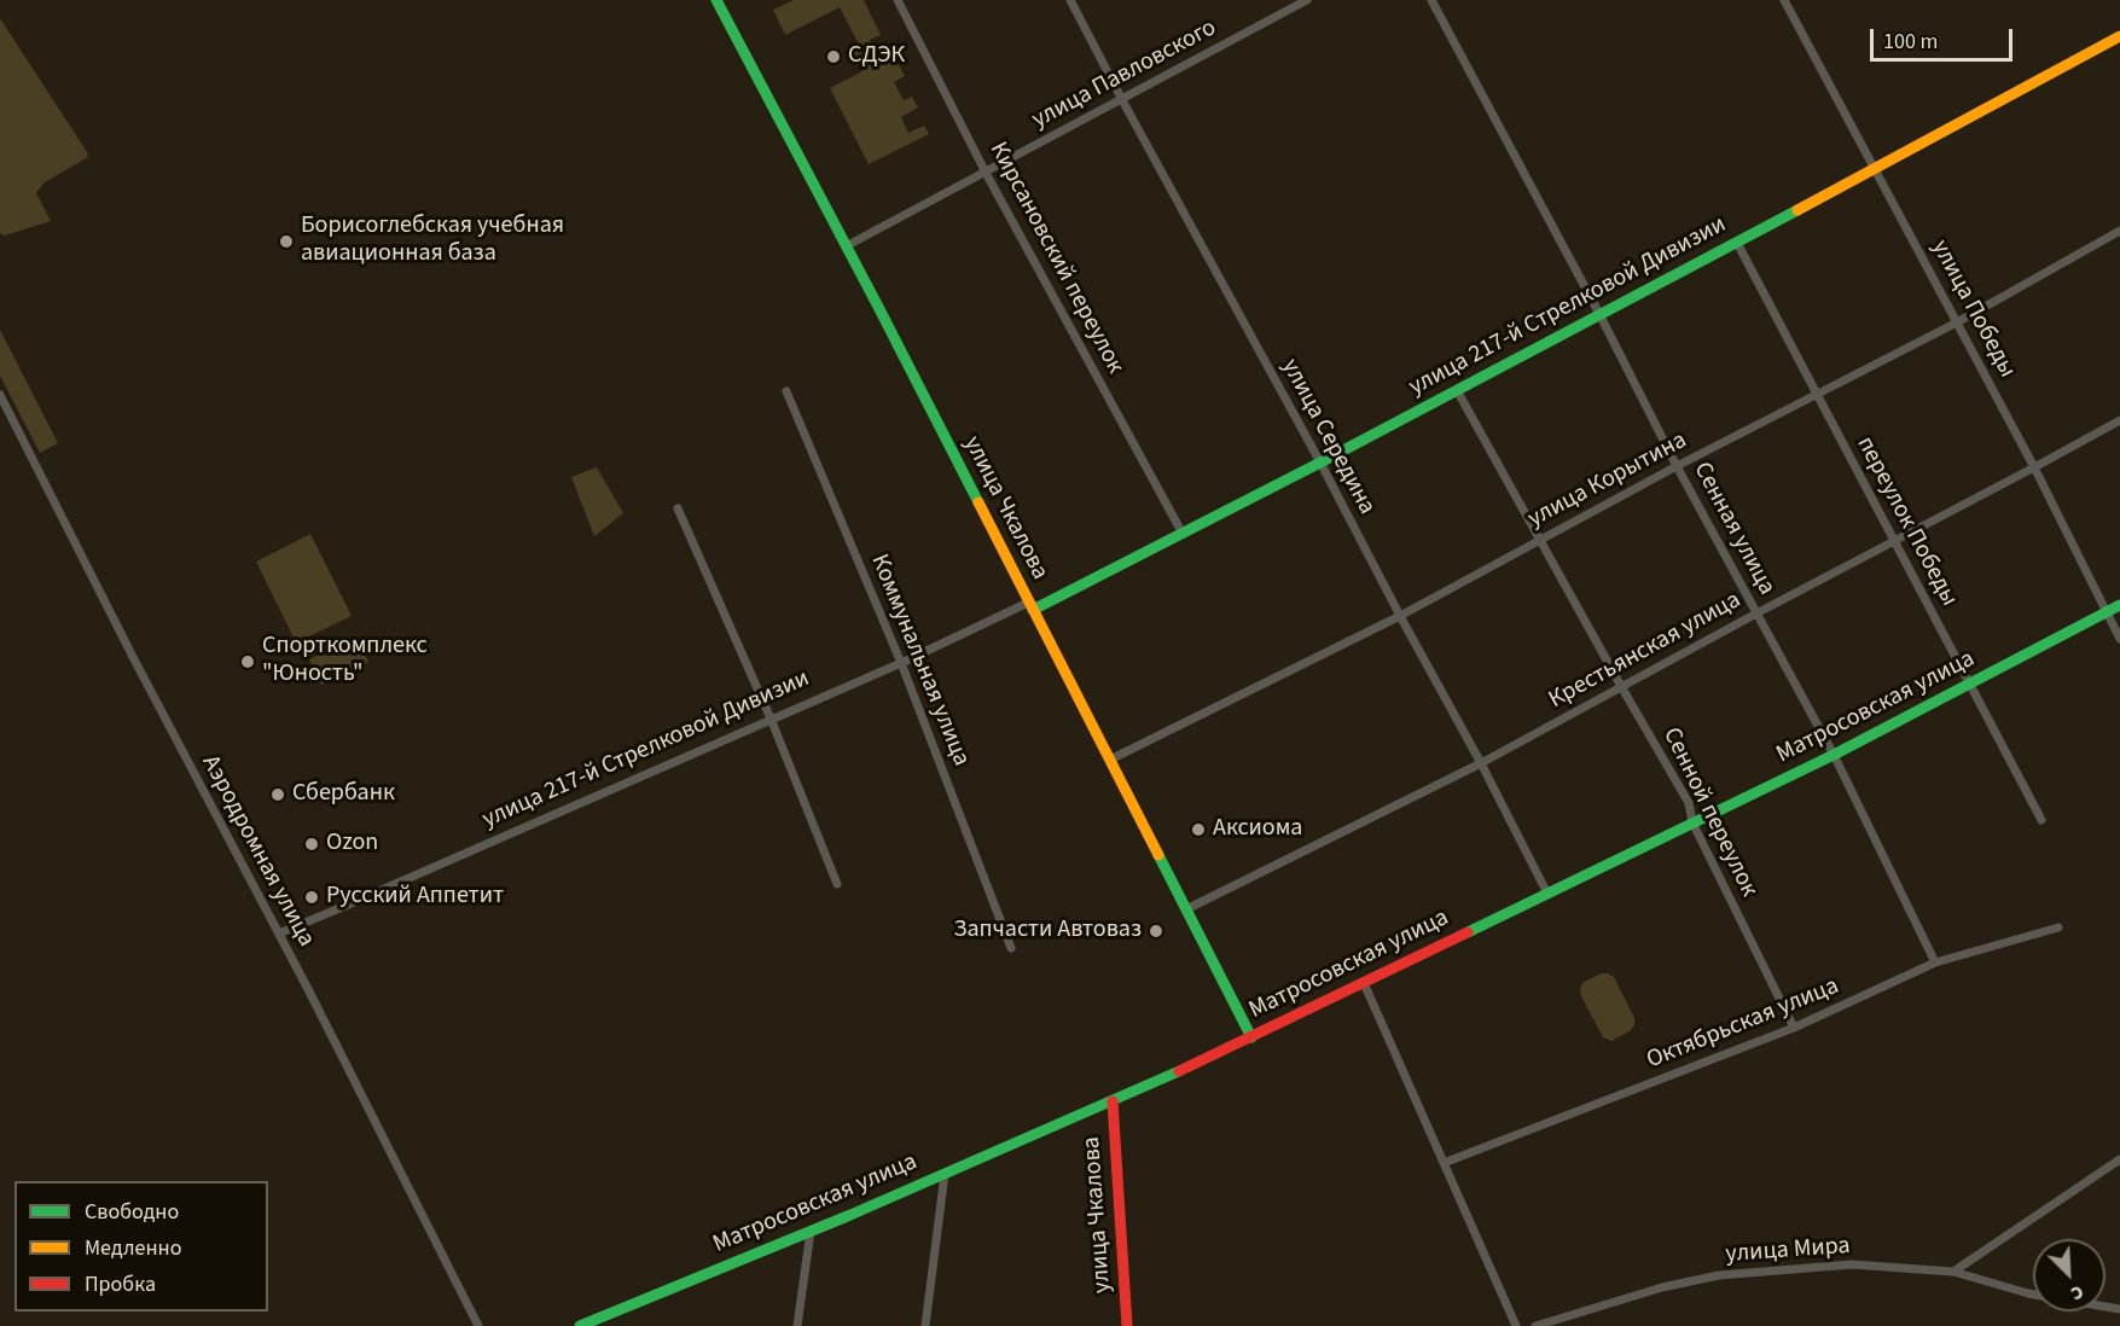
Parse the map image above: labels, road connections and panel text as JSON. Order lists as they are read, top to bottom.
{
  "streets": {
    "main road": ["улица 217-й Стрелковой Дивизии", "улица Чкалова", "Матросовская улица"],
    "street": [
      "улица Павловского",
      "Кирсановский переулок",
      "улица Победы",
      "улица Середина",
      "улица Корытина",
      "переулок Победы",
      "Сенная улица",
      "Крестьянская улица",
      "Коммунальная улица",
      "Сенной переулок",
      "Аэродромная улица",
      "Октябрьская улица",
      "улица Мира"
    ]
  },
  "crossings": [
    ["улица Павловского", "Кирсановский переулок"],
    ["улица Павловского", "улица Середина"],
    ["улица Павловского", "улица Чкалова"],
    ["Кирсановский переулок", "улица 217-й Стрелковой Дивизии"],
    ["улица 217-й Стрелковой Дивизии", "улица Победы"],
    ["улица 217-й Стрелковой Дивизии", "улица Середина"],
    ["улица 217-й Стрелковой Дивизии", "улица Чкалова"],
    ["улица 217-й Стрелковой Дивизии", "переулок Победы"],
    ["улица 217-й Стрелковой Дивизии", "Сенная улица"],
    ["улица 217-й Стрелковой Дивизии", "Коммунальная улица"],
    ["улица 217-й Стрелковой Дивизии", "Сенной переулок"],
    ["улица 217-й Стрелковой Дивизии", "Аэродромная улица"],
    ["улица Победы", "улица Корытина"],
    ["улица Победы", "Крестьянская улица"],
    ["улица Победы", "Матросовская улица"],
    ["улица Середина", "улица Корытина"],
    ["улица Середина", "Крестьянская улица"],
    ["улица Середина", "Матросовская улица"],
    ["улица Корытина", "улица Чкалова"],
    ["улица Корытина", "переулок Победы"],
    ["улица Корытина", "Сенная улица"],
    ["улица Корытина", "Сенной переулок"],
    ["улица Чкалова", "Крестьянская улица"],
    ["улица Чкалова", "Матросовская улица"],
    ["переулок Победы", "Крестьянская улица"],
    ["переулок Победы", "Матросовская улица"],
    ["Сенная улица", "Крестьянская улица"],
    ["Сенная улица", "Матросовская улица"],
    ["Сенная улица", "Октябрьская улица"],
    ["Крестьянская улица", "Сенной переулок"],
    ["Матросовская улица", "Сенной переулок"],
    ["Сенной переулок", "Октябрьская улица"]
  ],
  "places": [
    "СДЭК",
    "Борисоглебская учебная авиационная база",
    "Спорткомплекс \"Юность\"",
    "Сбербанк",
    "Аксиома",
    "Ozon",
    "Русский Аппетит",
    "Запчасти Автоваз"
  ],
  "legend": ["Свободно", "Медленно", "Пробка"],
  "scale_bar": "100 m",
  "north": "bottom right"
}
